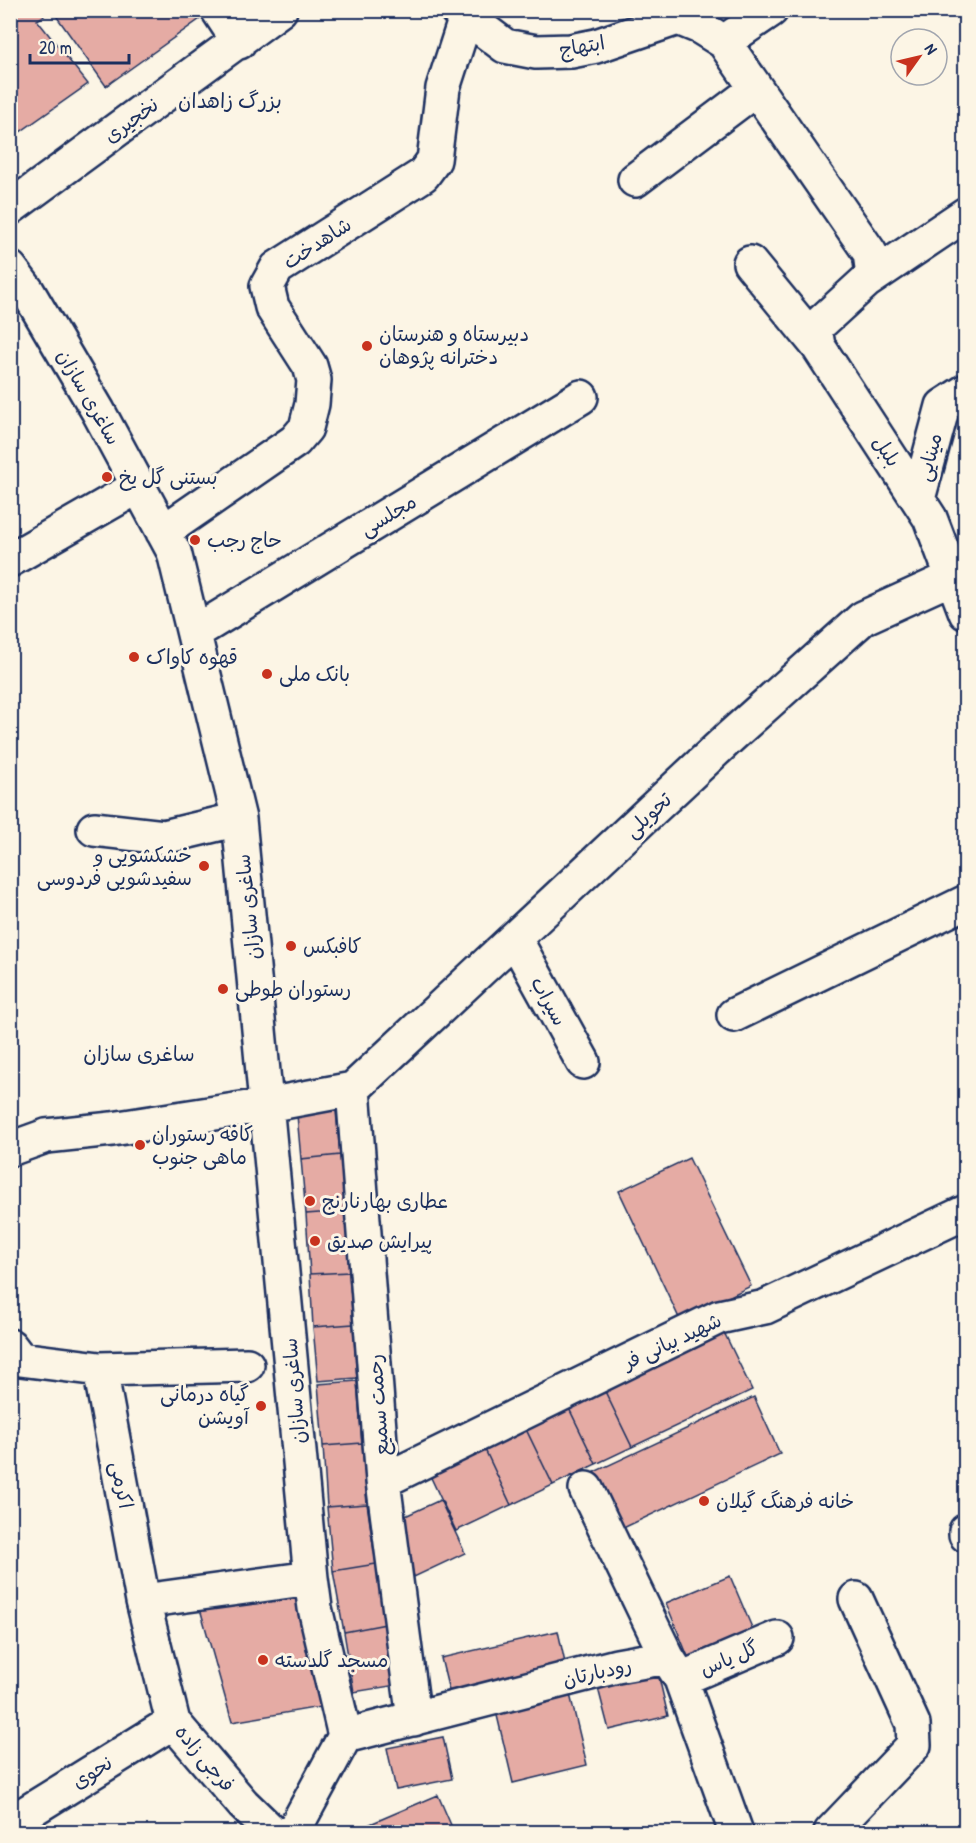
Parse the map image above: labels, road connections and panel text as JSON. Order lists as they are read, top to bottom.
{
  "streets": {
    "street": [
      "ابتهاج",
      "نخجیری",
      "شاهدخت",
      "ساغری سازان",
      "بلبل",
      "مینایی",
      "مجلسی",
      "تحویلی",
      "سیراب",
      "شهید بیانی فر",
      "رحمت سمیع",
      "اکرمی",
      "گل یاس",
      "رودبارتان",
      "فرجی زاده",
      "نحوی"
    ]
  },
  "crossings": [
    ["ابتهاج", "شاهدخت"],
    ["شاهدخت", "ساغری سازان"],
    ["ساغری سازان", "مجلسی"],
    ["ساغری سازان", "رودبارتان"],
    ["بلبل", "مینایی"],
    ["بلبل", "تحویلی"],
    ["تحویلی", "سیراب"],
    ["تحویلی", "رحمت سمیع"],
    ["شهید بیانی فر", "رحمت سمیع"],
    ["رحمت سمیع", "رودبارتان"],
    ["اکرمی", "فرجی زاده"],
    ["گل یاس", "رودبارتان"],
    ["فرجی زاده", "نحوی"]
  ],
  "districts": ["بزرگ زاهدان", "ساغری سازان"],
  "places": [
    "دبیرستاه و هنرستان دخترانه پژوهان",
    "بستنی گل یخ",
    "حاج رجب",
    "قهوه کاواک",
    "بانک ملی",
    "خشکشویی و سفیدشویی فردوسی",
    "کافبکس",
    "رستوران طوطی",
    "کافه رستوران ماهی جنوب",
    "عطاری بهارنارنج",
    "پیرایش صدیق",
    "گیاه درمانی آویشن",
    "خانه فرهنگ گیلان",
    "مسجد گلدسته"
  ],
  "scale_bar": "20 m",
  "north": "top right"
}
